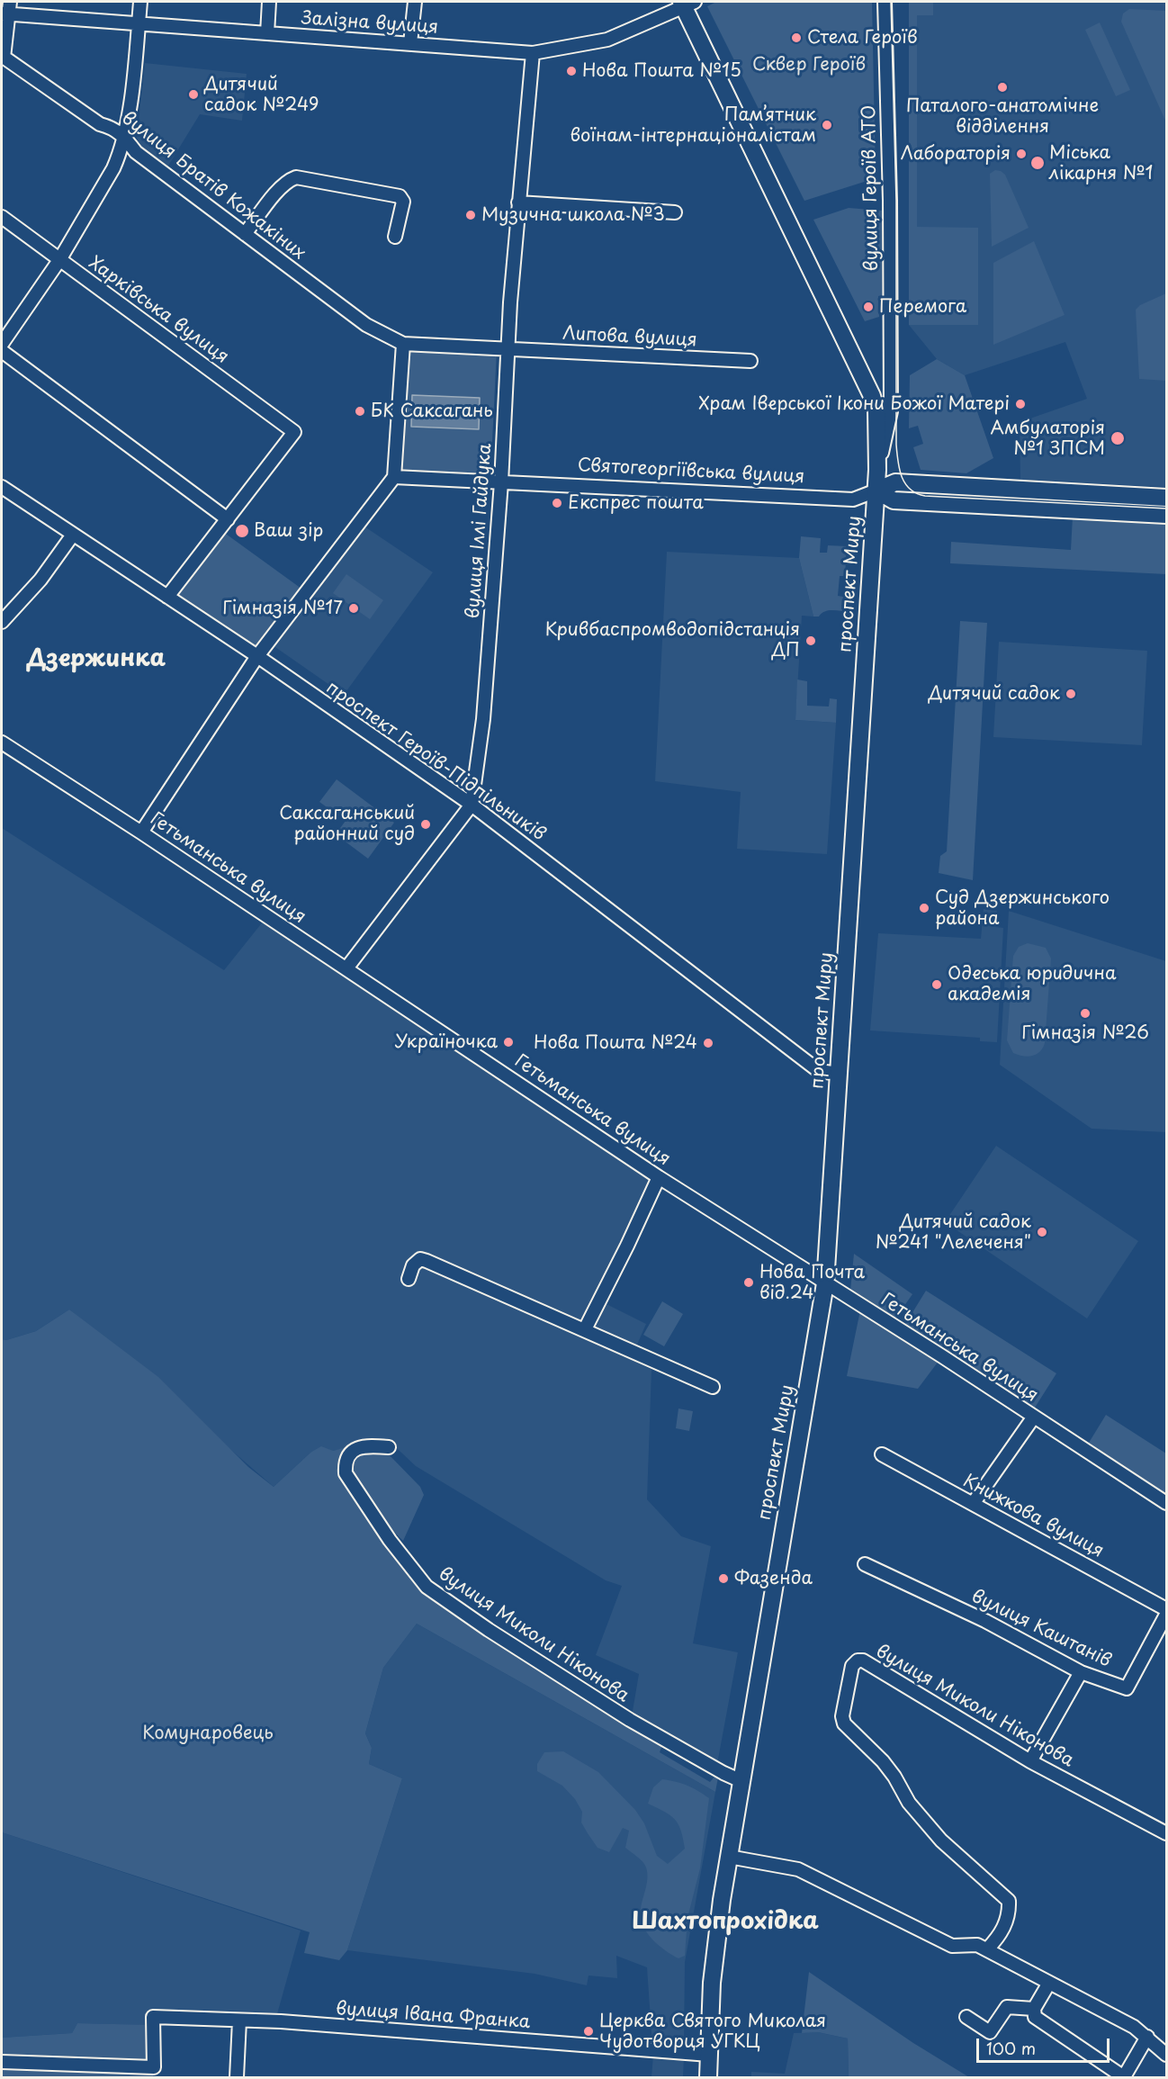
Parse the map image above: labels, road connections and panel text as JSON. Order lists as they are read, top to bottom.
{
  "streets": {
    "main road": ["Святогеоргіївська вулиця", "проспект Миру"],
    "street": [
      "Залізна вулиця",
      "вулиця Братів Кожакіних",
      "вулиця Героїв АТО",
      "Харківська вулиця",
      "Липова вулиця",
      "вулиця Іллі Гайдука",
      "проспект Героїв-Підпільників",
      "Гетьманська вулиця",
      "Книжкова вулиця",
      "вулиця Каштанів",
      "вулиця Миколи Ніконова",
      "вулиця Івана Франка"
    ]
  },
  "crossings": [
    ["Залізна вулиця", "вулиця Іллі Гайдука"],
    ["Залізна вулиця", "проспект Миру"],
    ["вулиця Братів Кожакіних", "Липова вулиця"],
    ["вулиця Героїв АТО", "проспект Миру"],
    ["Липова вулиця", "вулиця Іллі Гайдука"],
    ["Святогеоргіївська вулиця", "вулиця Іллі Гайдука"],
    ["Святогеоргіївська вулиця", "проспект Миру"],
    ["вулиця Іллі Гайдука", "проспект Героїв-Підпільників"],
    ["вулиця Іллі Гайдука", "Гетьманська вулиця"],
    ["проспект Миру", "проспект Героїв-Підпільників"],
    ["проспект Миру", "Гетьманська вулиця"],
    ["проспект Миру", "вулиця Миколи Ніконова"],
    ["проспект Миру", "вулиця Івана Франка"]
  ],
  "districts": ["Дзержинка", "Шахтопрохідка"],
  "parks": ["Сквер Героїв", "Комунаровець"],
  "places": [
    "Стела Героїв",
    "Нова Пошта №15",
    "Паталого-анатомічне відділення",
    "Дитячий садок №249",
    "Пам’ятник воїнам-інтернаціоналістам",
    "Лабораторія",
    "Міська лікарня №1",
    "Музична школа №3",
    "Перемога",
    "Храм Іверської Ікони Божої Матері",
    "БК Саксагань",
    "Амбулаторія №1 ЗПСМ",
    "Експрес пошта",
    "Ваш зір",
    "Гімназія №17",
    "Кривбаспромводопідстанція ДП",
    "Дитячий садок",
    "Саксаганський районний суд",
    "Суд Дзержинського района",
    "Одеська юридична академія",
    "Гімназія №26",
    "Україночка",
    "Нова Пошта №24",
    "Дитячий садок №241 \"Лелеченя\"",
    "Нова Почта від.24",
    "Фазенда",
    "Церква Святого Миколая Чудотворця УГКЦ"
  ],
  "scale_bar": "100 m"
}
